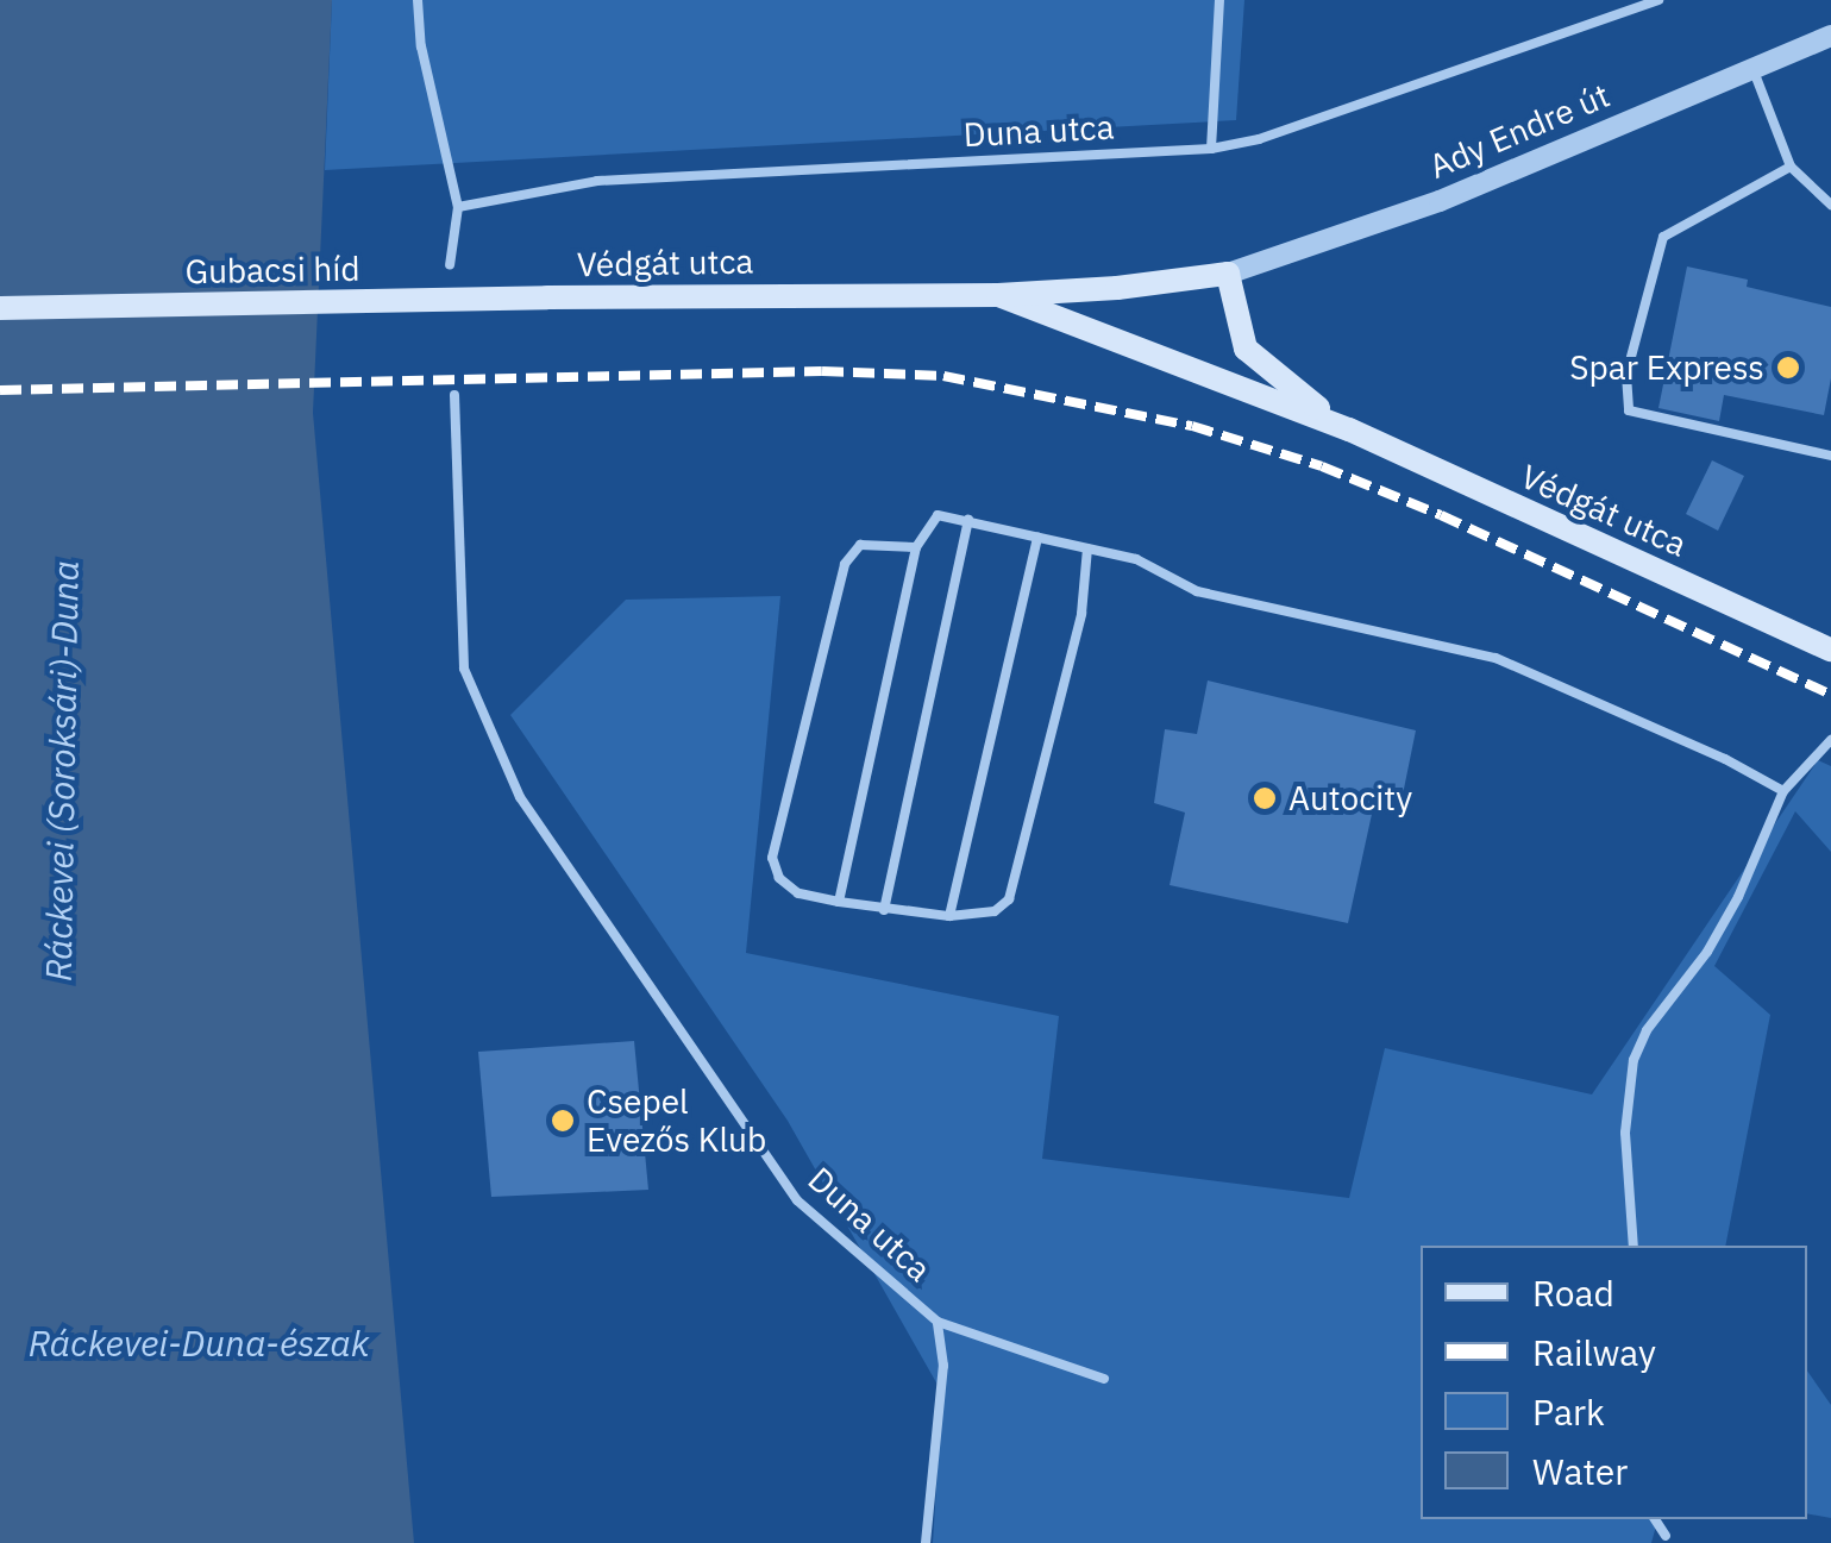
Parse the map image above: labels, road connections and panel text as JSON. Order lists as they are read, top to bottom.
{
  "streets": {
    "main road": ["Védgát utca", "Gubacsi híd"],
    "street": ["Ady Endre út"],
    "lane": ["Duna utca"]
  },
  "crossings": [
    ["Ady Endre út", "Védgát utca"],
    ["Védgát utca", "Gubacsi híd"]
  ],
  "water": ["Ráckevei (Soroksári)-Duna", "Ráckevei-Duna-észak"],
  "places": ["Spar Express", "Autocity", "Csepel Evezős Klub"],
  "legend": [
    "Road",
    "Railway",
    "Park",
    "Water"
  ]
}
